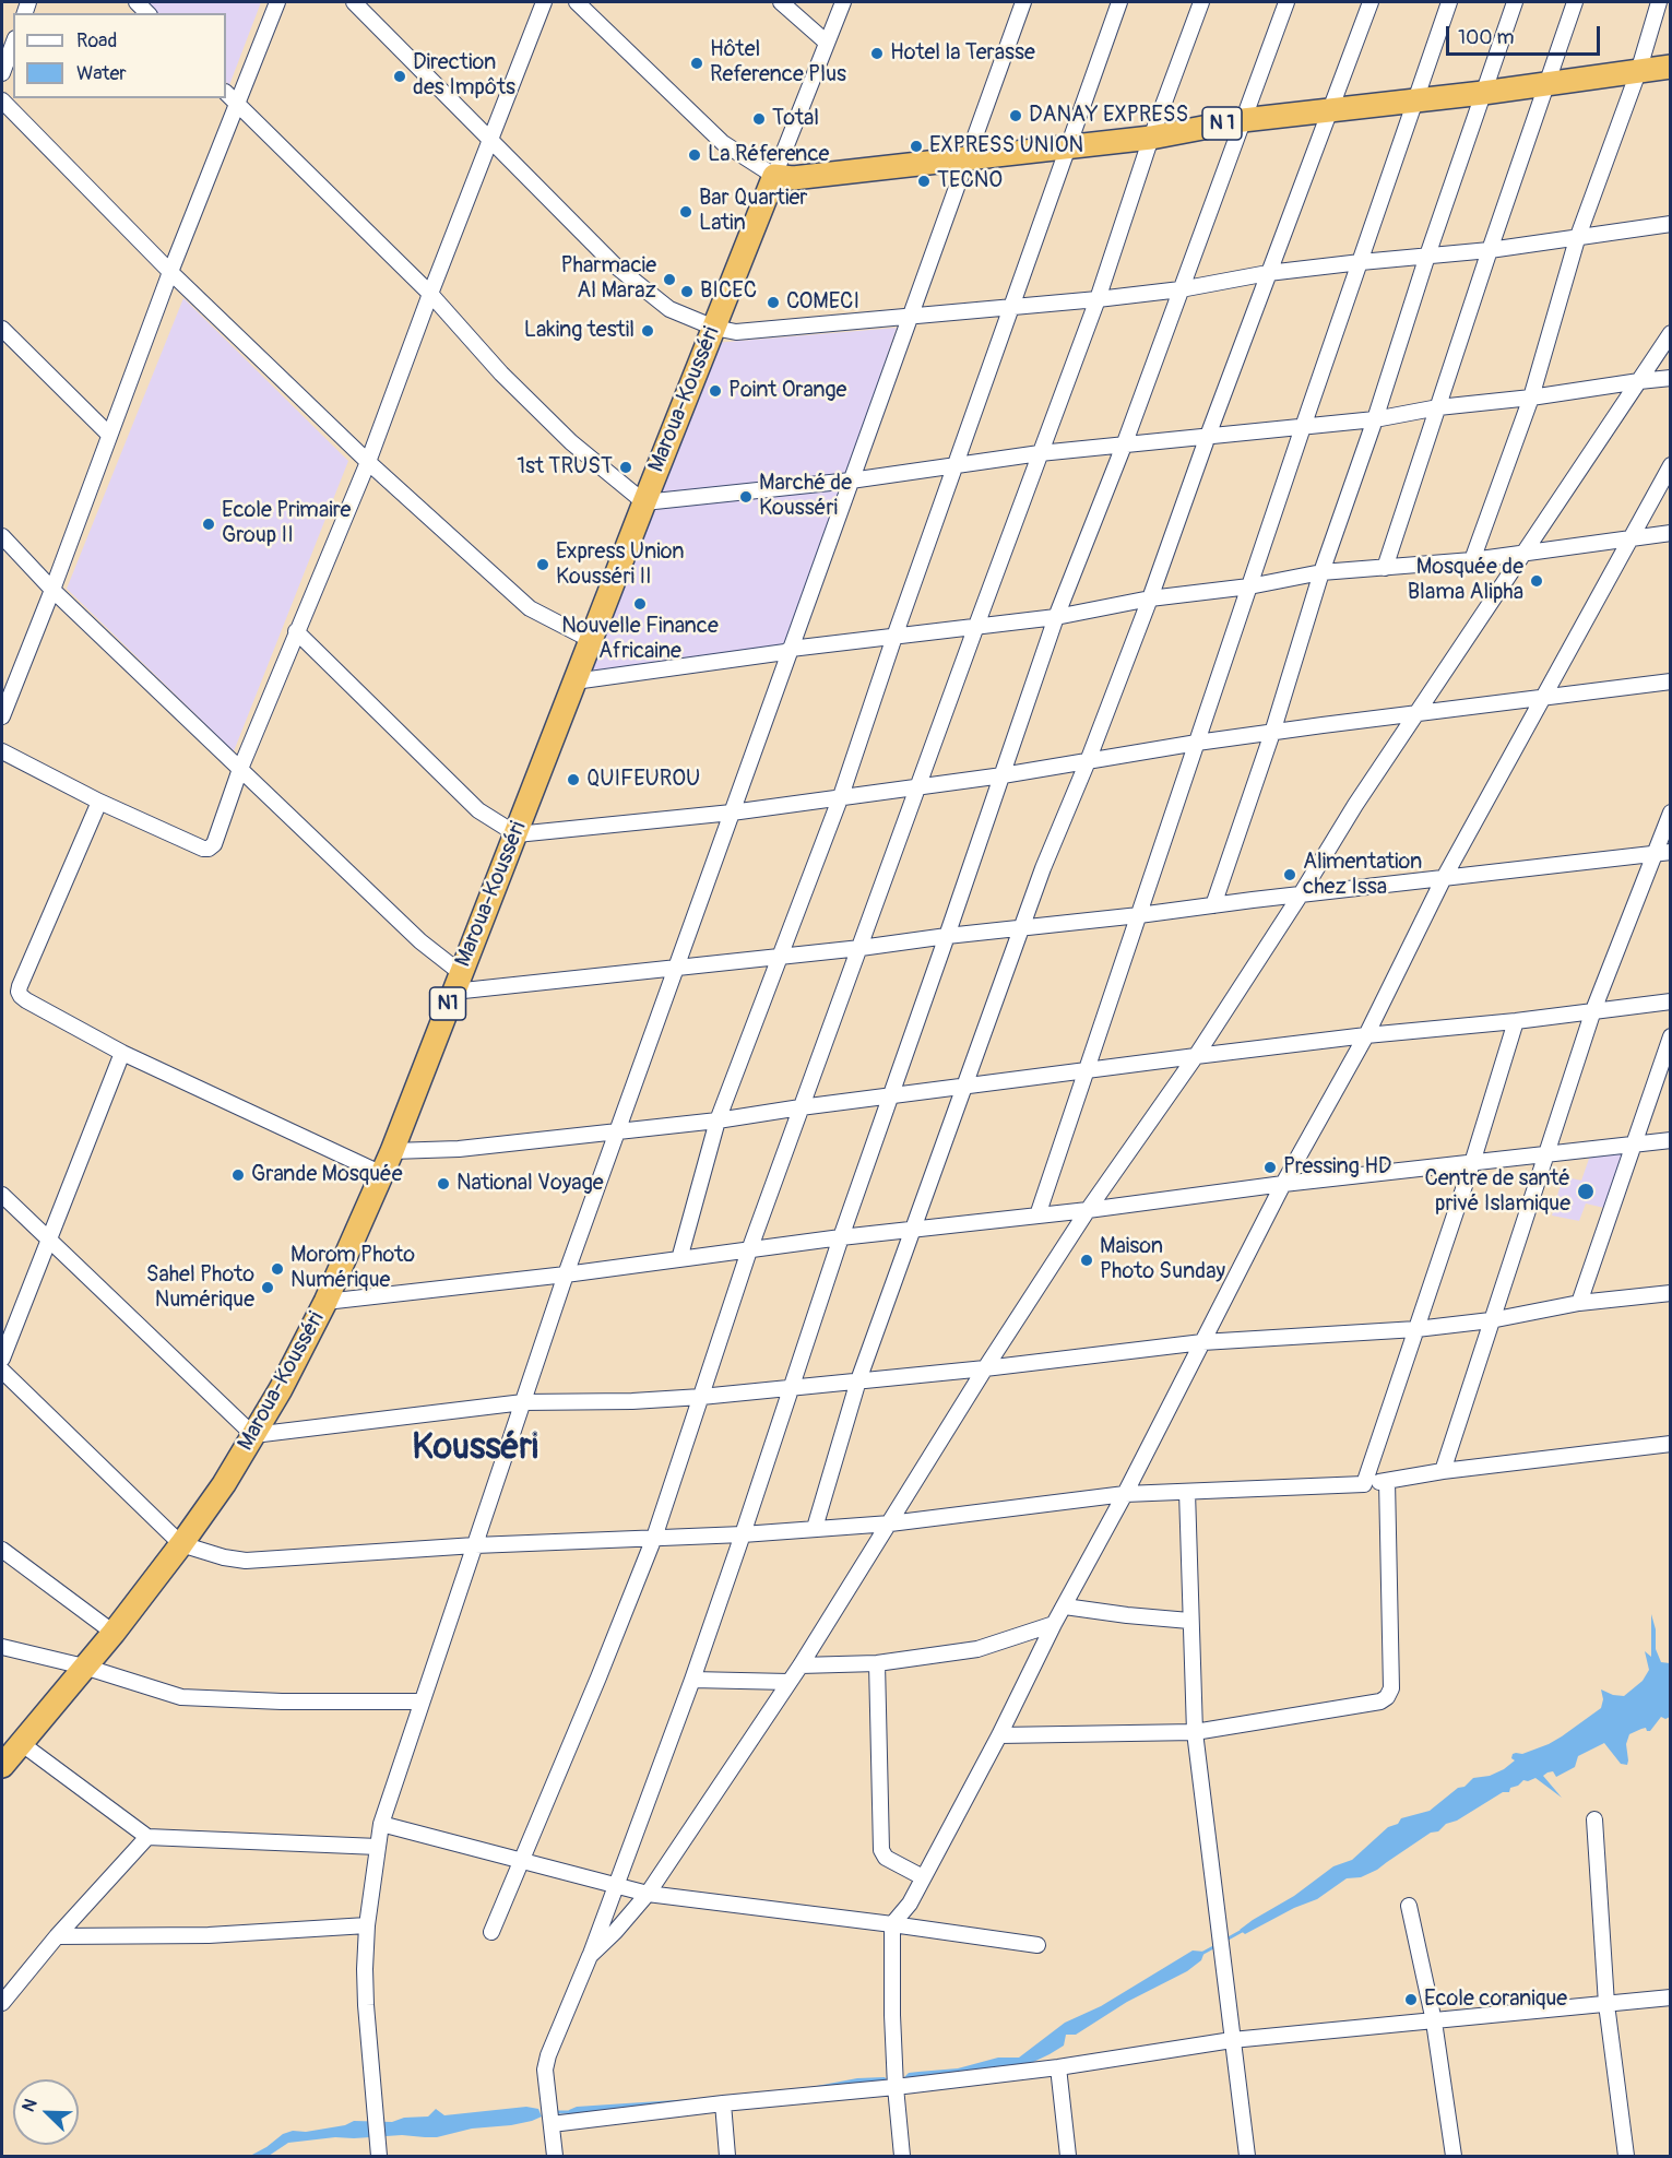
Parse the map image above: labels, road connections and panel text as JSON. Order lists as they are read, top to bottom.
{
  "streets": {
    "highway": ["N 1", "Maroua-Kousséri", "N1"]
  },
  "crossings": [
    ["N 1", "Maroua-Kousséri"]
  ],
  "districts": ["Kousséri"],
  "places": [
    "Hotel la Terasse",
    "Hôtel Reference Plus",
    "Direction des Impôts",
    "DANAY EXPRESS",
    "Total",
    "EXPRESS UNION",
    "La Réference",
    "TECNO",
    "Bar Quartier Latin",
    "Pharmacie Al Maraz",
    "BICEC",
    "COMECI",
    "Laking testil",
    "Point Orange",
    "1st TRUST",
    "Marché de Kousséri",
    "Ecole Primaire Group II",
    "Express Union Kousséri II",
    "Mosquée de Blama Alipha",
    "Nouvelle Finance Africaine",
    "QUIFEUROU",
    "Alimentation chez Issa",
    "Pressing HD",
    "Grande Mosquée",
    "National Voyage",
    "Centre de santé privé Islamique",
    "Maison Photo Sunday",
    "Morom Photo Numérique",
    "Sahel Photo Numérique",
    "Ecole coranique"
  ],
  "legend": ["Road", "Water"],
  "scale_bar": "100 m",
  "north": "top left"
}
